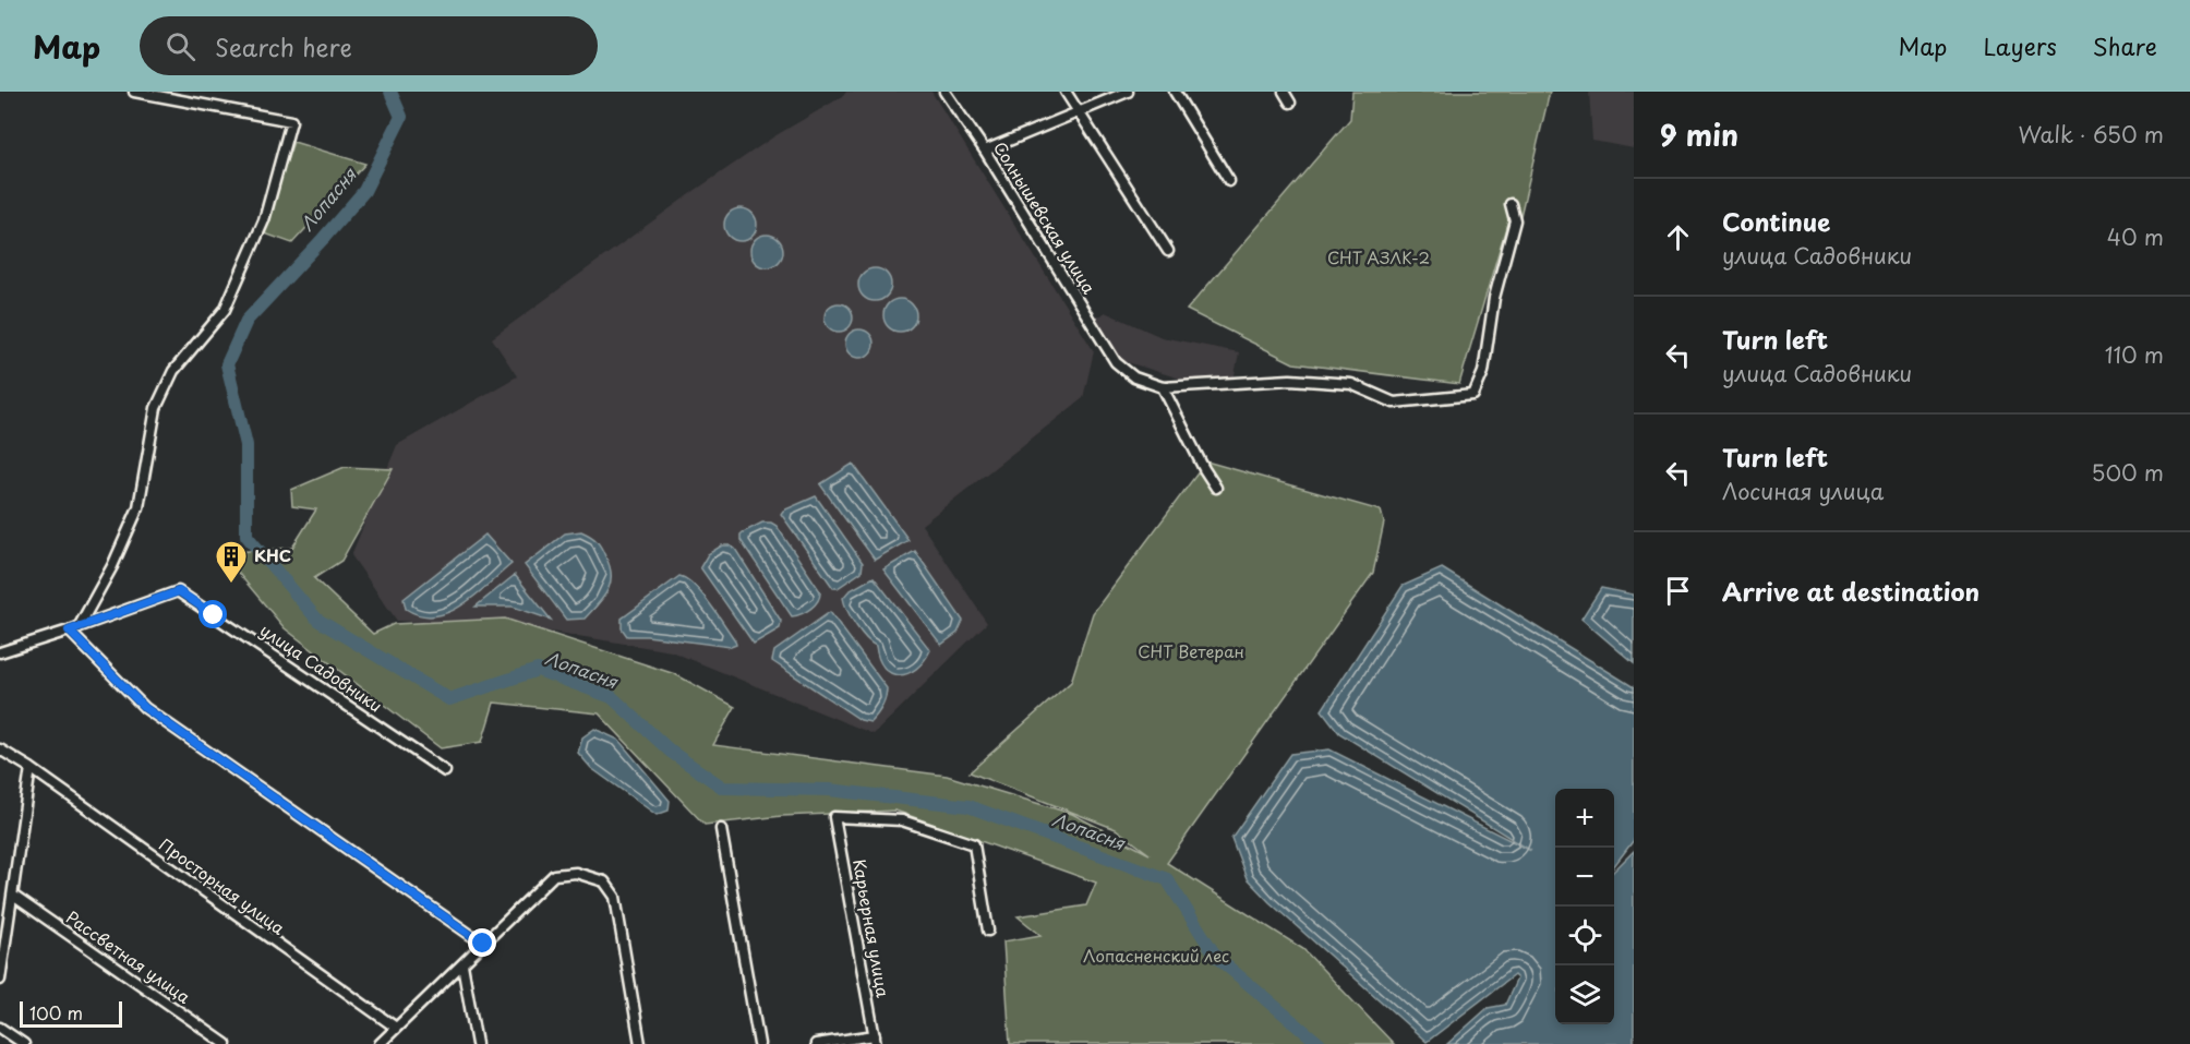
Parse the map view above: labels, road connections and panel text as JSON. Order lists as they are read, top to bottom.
{
  "streets": {
    "street": [
      "Солнышевская улица",
      "улица Садовники",
      "Просторная улица",
      "Карьерная улица",
      "Рассветная улица"
    ]
  },
  "water": ["Лопасня"],
  "parks": ["СНТ АЗЛК-2", "СНТ Ветеран", "Лопасненский лес"],
  "places": {
    "building": ["КНС"]
  },
  "scale_bar": "100 m",
  "page": {
    "header": "Map",
    "search": "Search here",
    "nav": ["Map", "Layers", "Share"],
    "heading": ["9 min", "Walk · 650 m"],
    "list": [
      ["Continue", "улица Садовники", "40 m"],
      ["Turn left", "улица Садовники", "110 m"],
      ["Turn left", "Лосиная улица", "500 m"],
      "Arrive at destination"
    ],
    "map_buttons": ["+", "−"],
    "scale": "100 m"
  }
}
